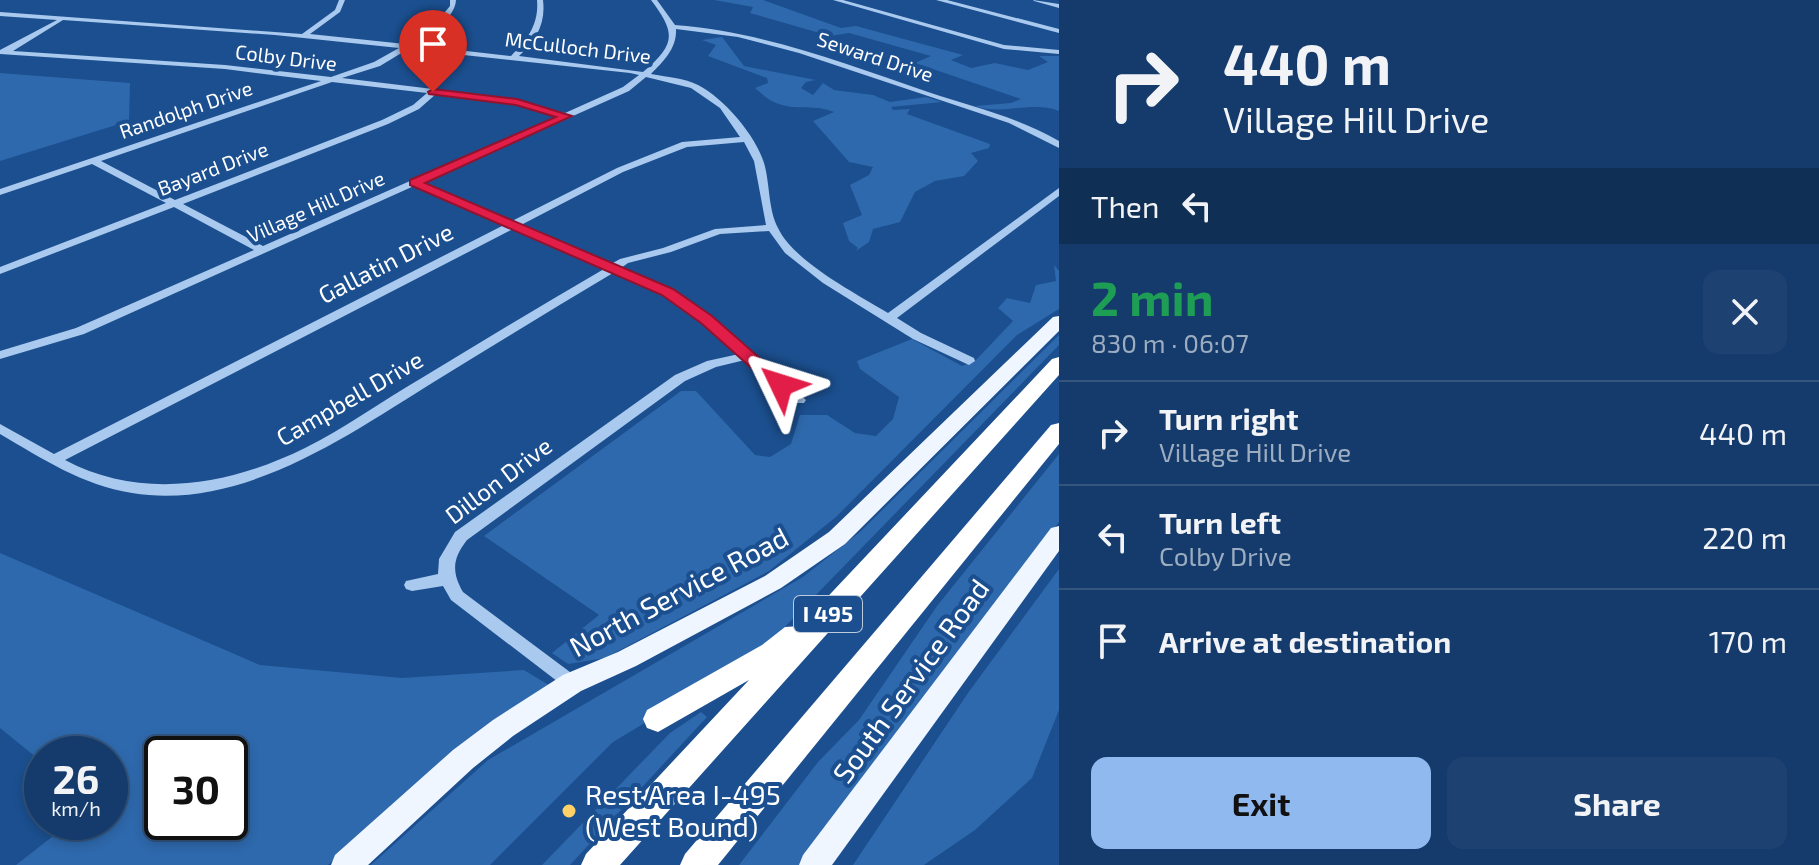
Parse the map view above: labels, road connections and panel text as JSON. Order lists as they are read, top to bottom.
{
  "streets": {
    "highway": ["I 495"],
    "main road": ["North Service Road", "South Service Road"],
    "street": [
      "McCulloch Drive",
      "Seward Drive",
      "Colby Drive",
      "Randolph Drive",
      "Bayard Drive",
      "Village Hill Drive",
      "Gallatin Drive",
      "Campbell Drive",
      "Dillon Drive"
    ]
  },
  "crossings": [
    ["McCulloch Drive", "Randolph Drive"],
    ["McCulloch Drive", "Village Hill Drive"],
    ["McCulloch Drive", "Gallatin Drive"],
    ["McCulloch Drive", "Campbell Drive"],
    ["Seward Drive", "Village Hill Drive"],
    ["Colby Drive", "Randolph Drive"],
    ["Colby Drive", "Bayard Drive"],
    ["Colby Drive", "Village Hill Drive"],
    ["Gallatin Drive", "Campbell Drive"]
  ],
  "places": ["Rest Area I-495 (West Bound)"],
  "page": {
    "turn": ["440 m", "Village Hill Drive"],
    "then": "Then",
    "heading": ["2 min", "830 m · 06:07"],
    "list": [
      {
        "name": "Turn right",
        "note": "Village Hill Drive",
        "value": "440 m"
      },
      {
        "name": "Turn left",
        "note": "Colby Drive",
        "value": "220 m"
      },
      {
        "name": "Arrive at destination",
        "value": "170 m"
      }
    ],
    "speed": "26 km/h",
    "limit": "30",
    "buttons": ["Exit", "Share"]
  }
}
